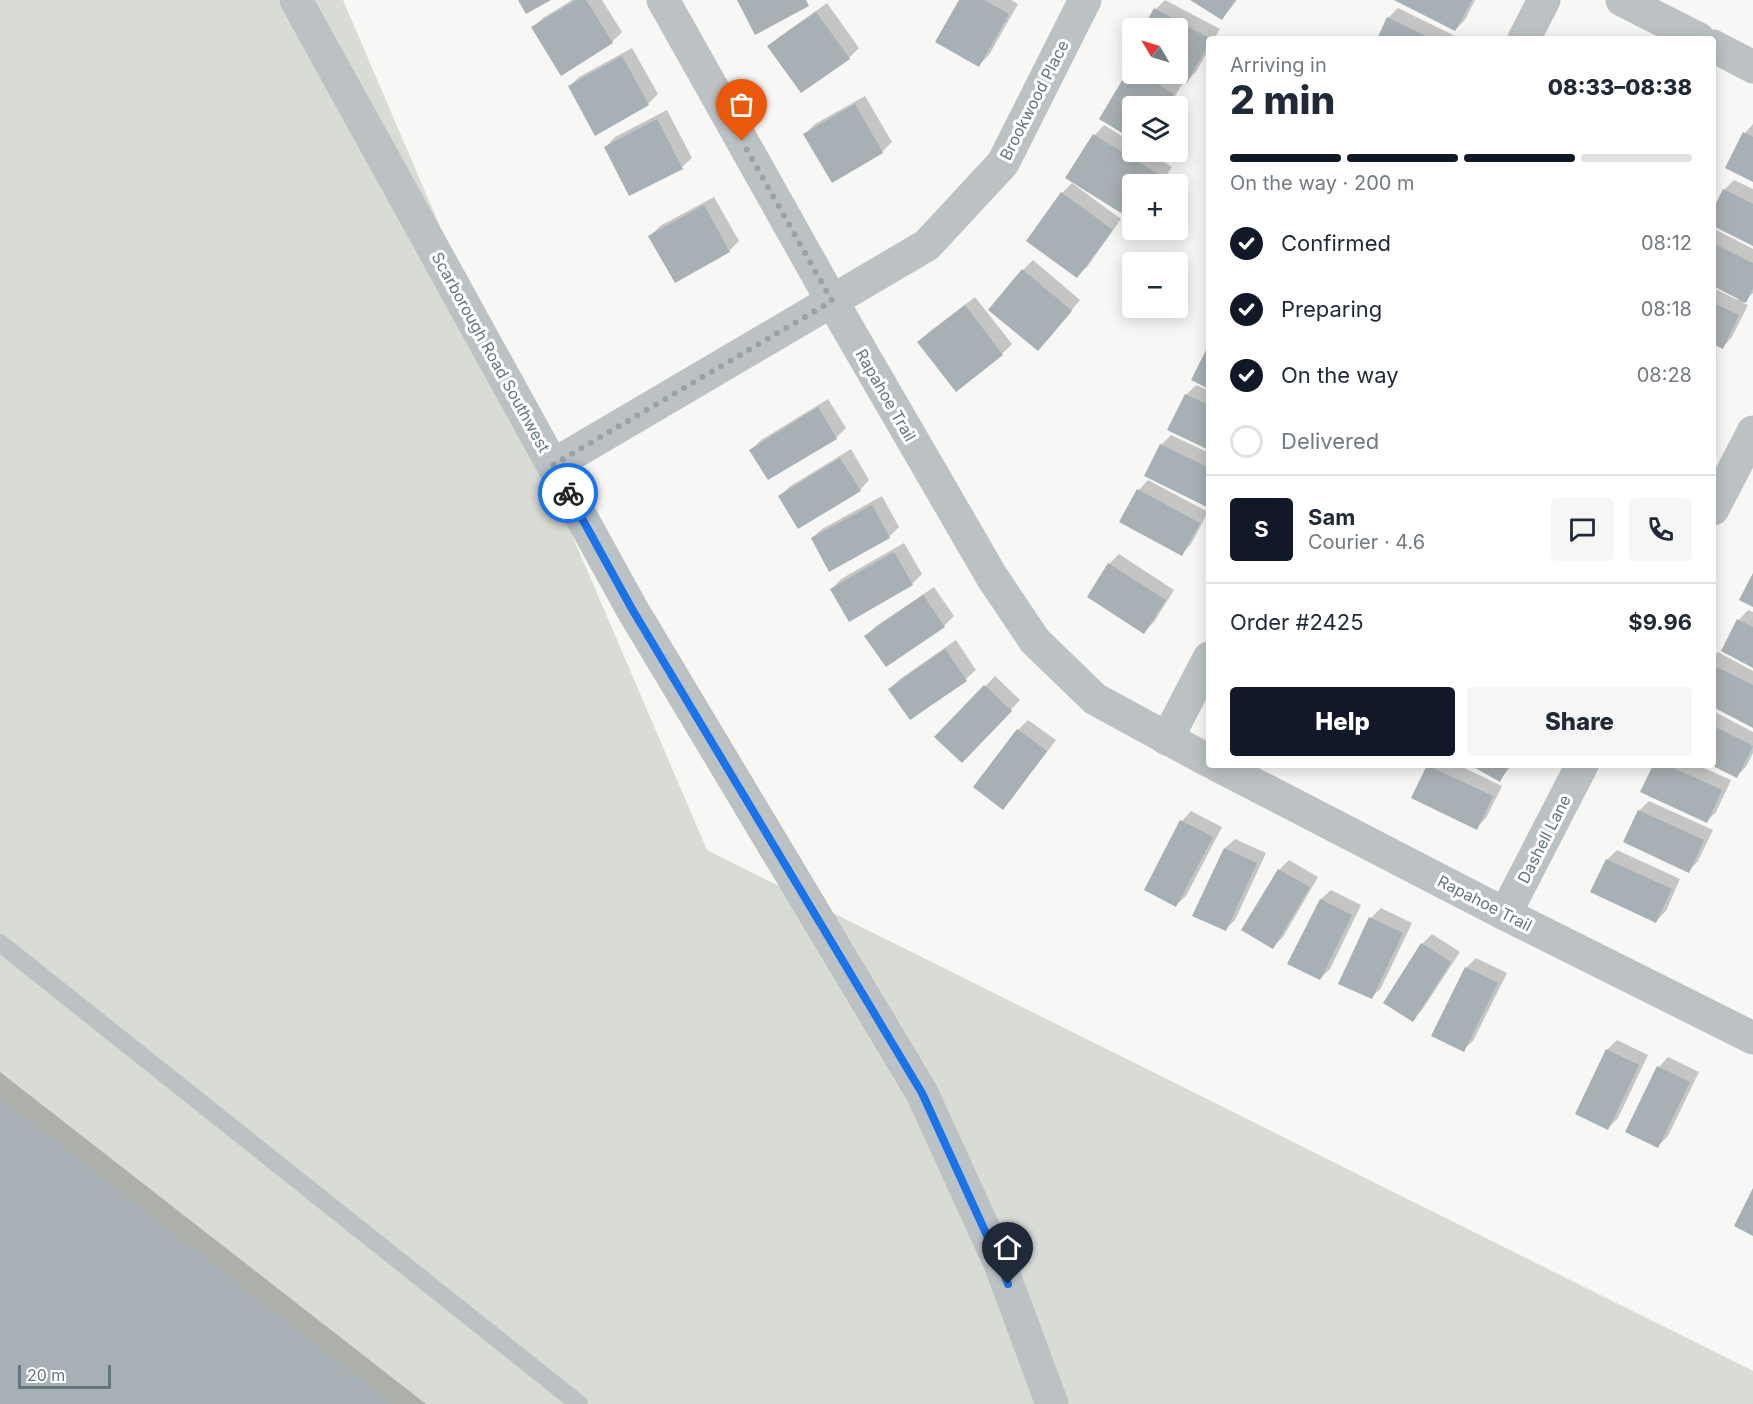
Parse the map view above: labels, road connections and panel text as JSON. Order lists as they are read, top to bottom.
{
  "streets": {
    "street": [
      "Brookwood Place",
      "Scarborough Road Southwest",
      "Rapahoe Trail",
      "Dashell Lane"
    ]
  },
  "crossings": [
    ["Brookwood Place", "Scarborough Road Southwest"],
    ["Brookwood Place", "Rapahoe Trail"],
    ["Rapahoe Trail", "Dashell Lane"]
  ],
  "scale_bar": "20 m",
  "north": "top left",
  "page": {
    "map_buttons": ["+", "−"],
    "heading": ["2 min", "Arriving in", "08:33–08:38"],
    "panel": [
      "Sam",
      "Courier · 4.6",
      "Order #2425",
      "$9.96"
    ],
    "bar": "On the way · 200 m",
    "list": [
      ["Confirmed", "08:12"],
      ["Preparing", "08:18"],
      ["On the way", "08:28"],
      "Delivered"
    ],
    "round": "S",
    "buttons": ["Help", "Share"],
    "scale": "20 m"
  }
}
